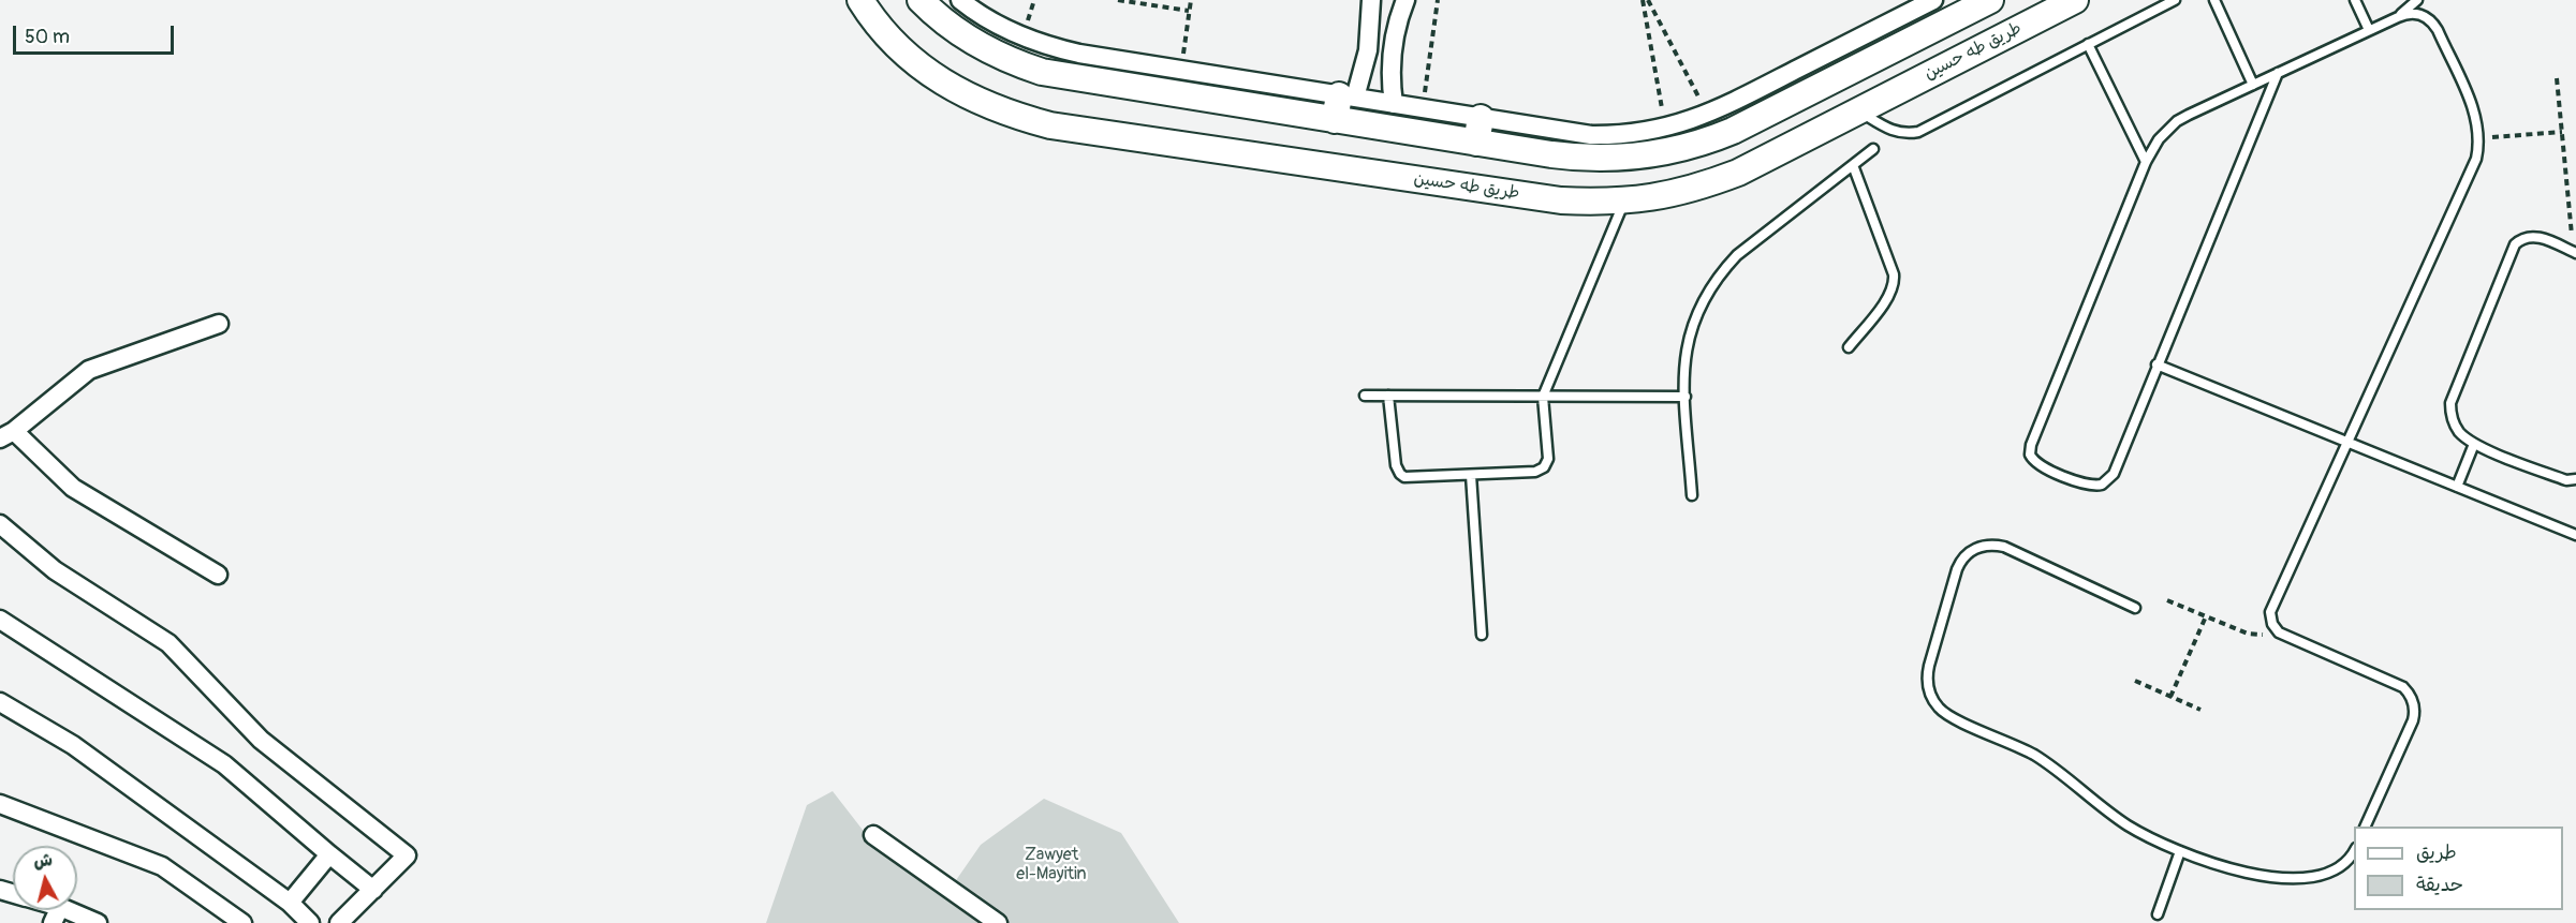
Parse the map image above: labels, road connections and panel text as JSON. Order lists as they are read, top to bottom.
{
  "streets": {
    "main road": ["طريق طه حسين"]
  },
  "parks": ["Zawyet el-Mayitin"],
  "legend": ["طريق", "حديقة"],
  "scale_bar": "50 m",
  "north": "top"
}
